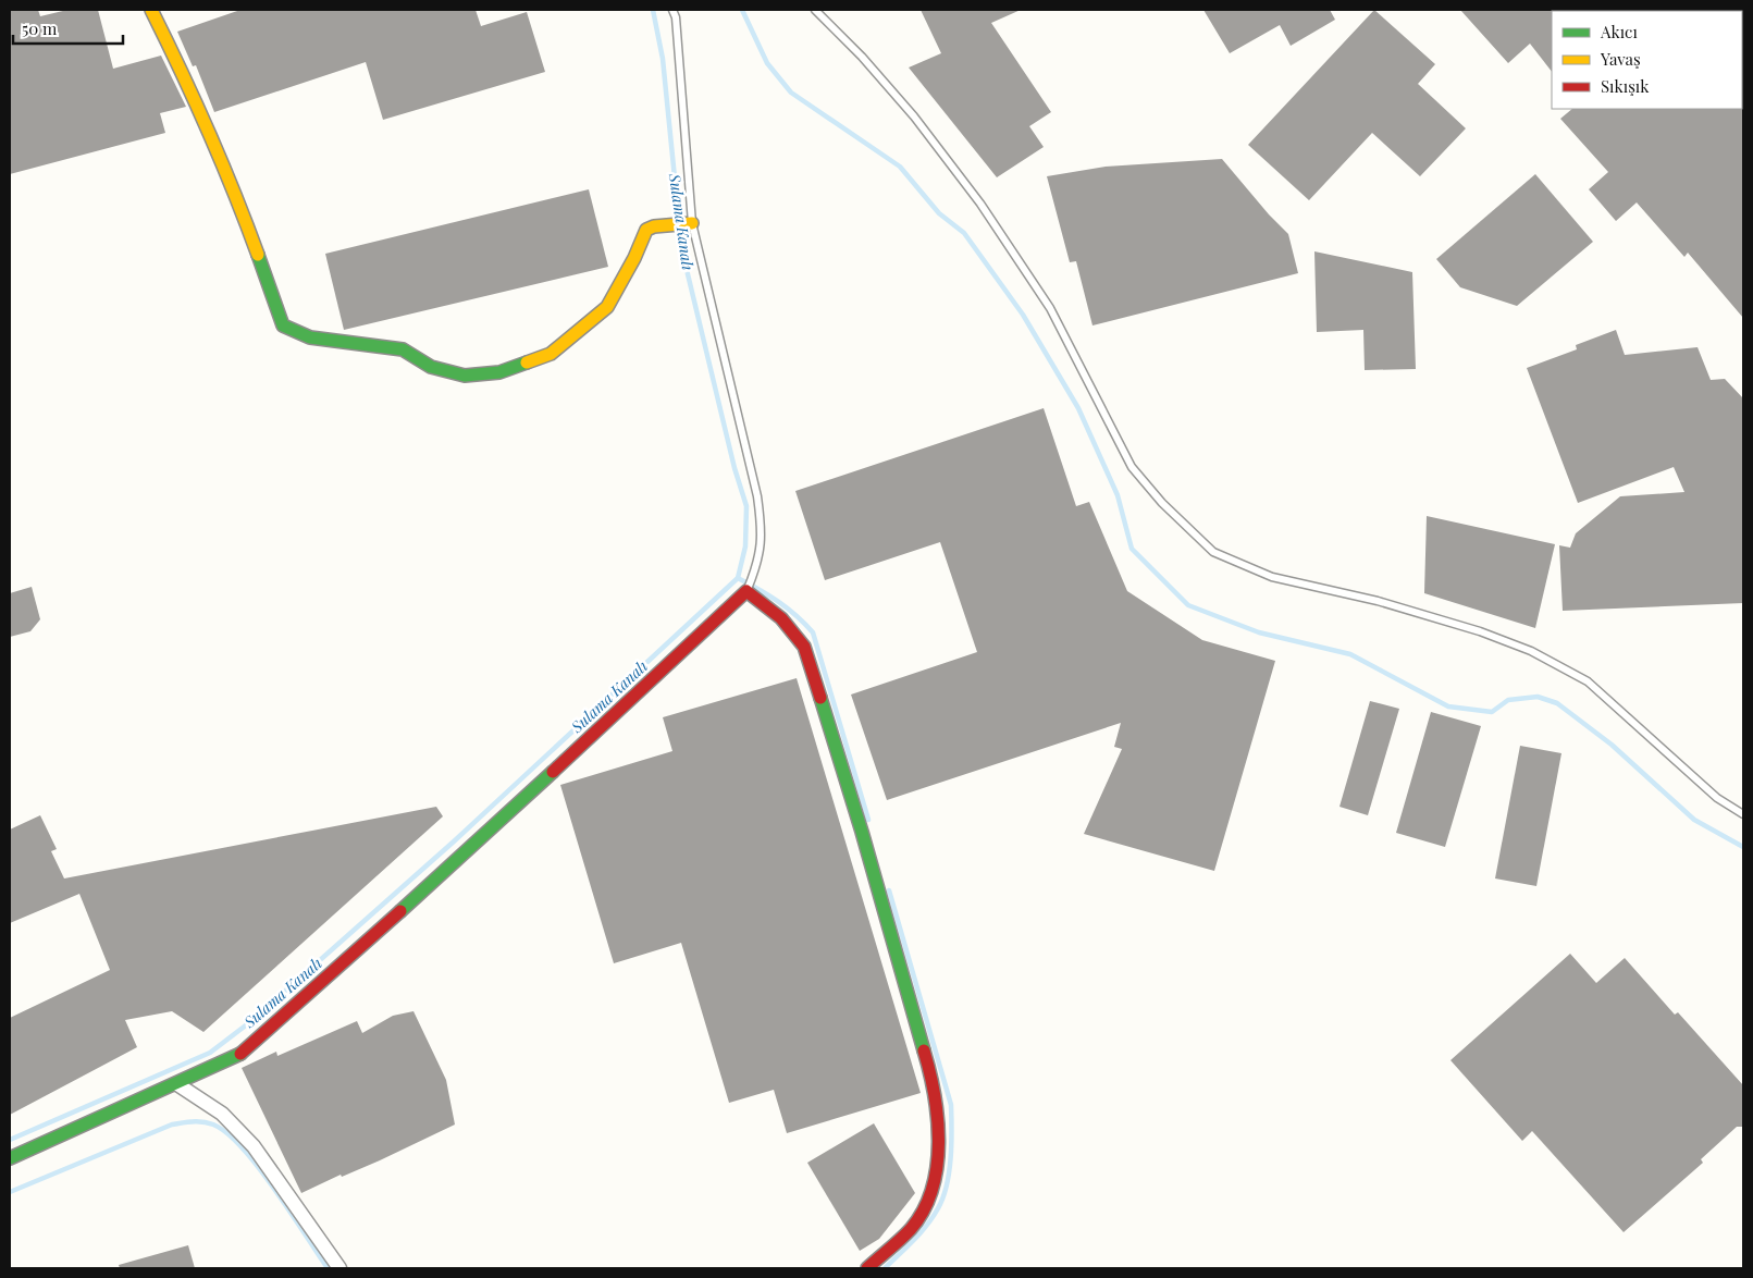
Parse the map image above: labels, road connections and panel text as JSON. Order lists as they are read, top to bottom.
{
  "water": ["Sulama Kanalı"],
  "legend": ["Akıcı", "Yavaş", "Sıkışık"],
  "scale_bar": "50 m"
}
